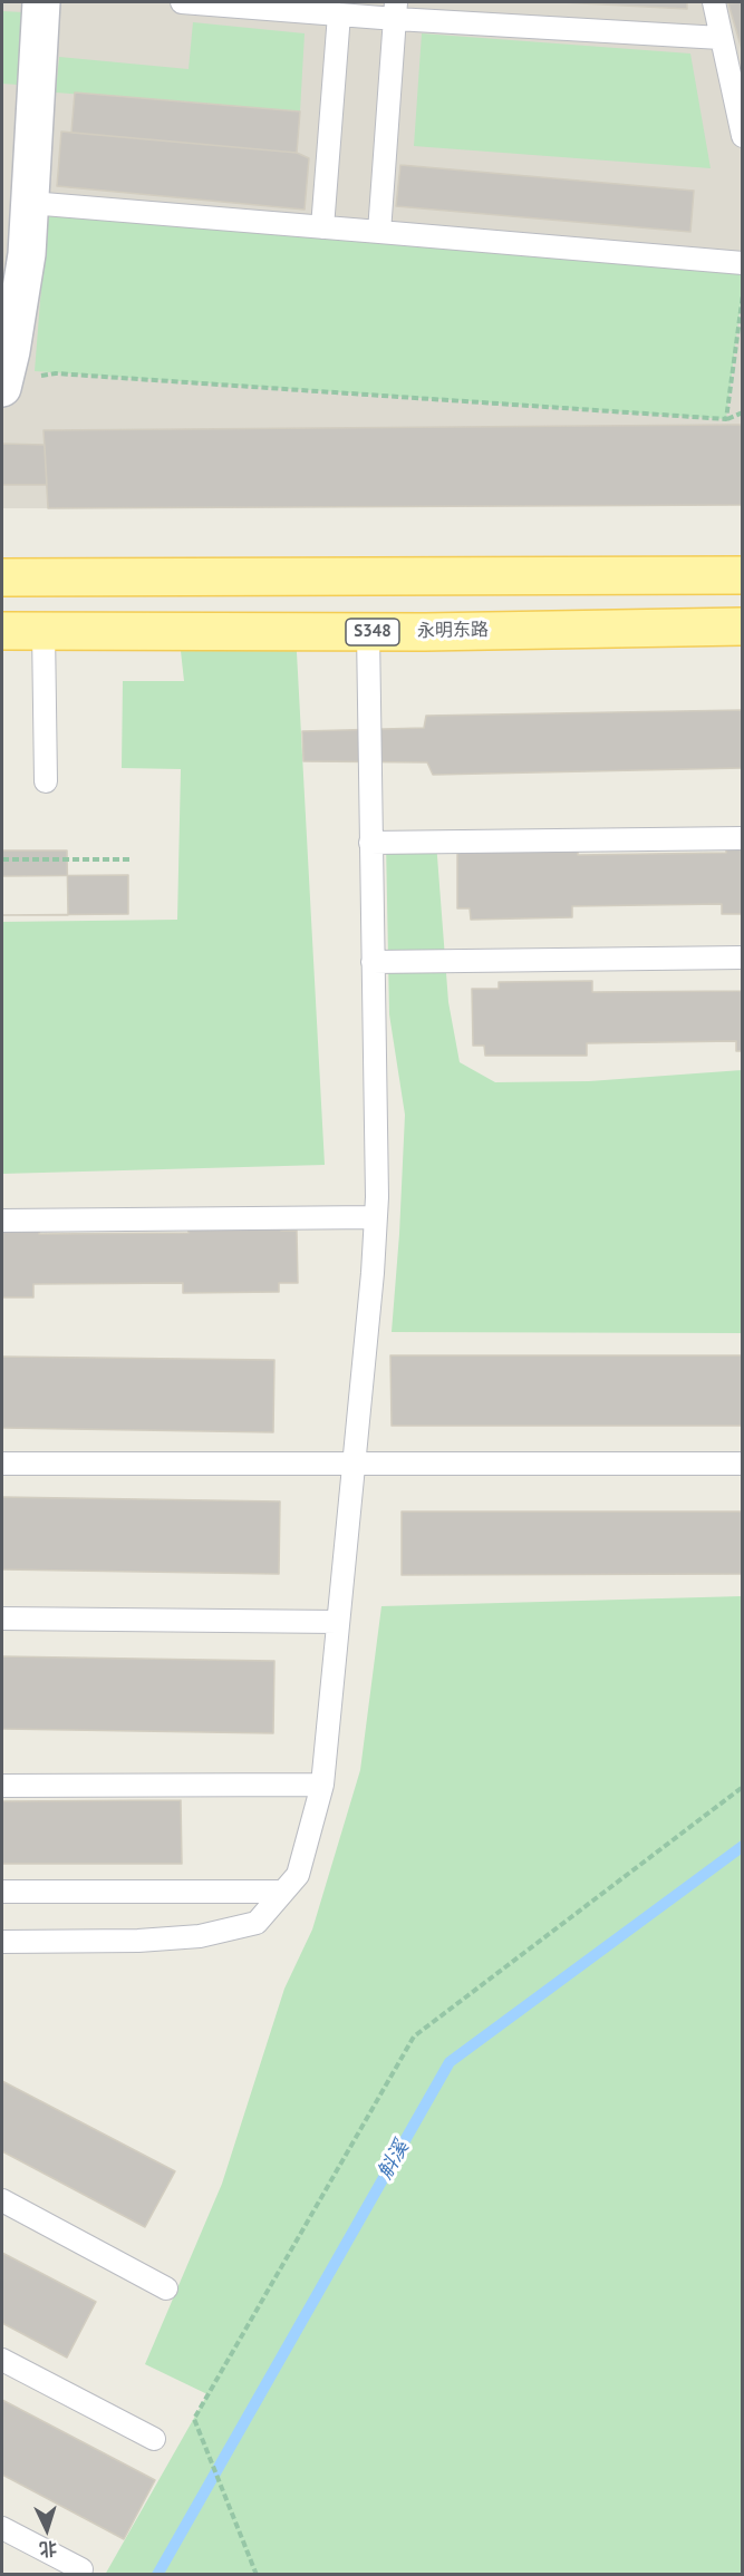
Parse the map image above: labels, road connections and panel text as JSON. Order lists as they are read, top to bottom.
{
  "streets": {
    "main road": ["永明东路", "S348"]
  },
  "water": ["斛溪"],
  "north": "bottom"
}
